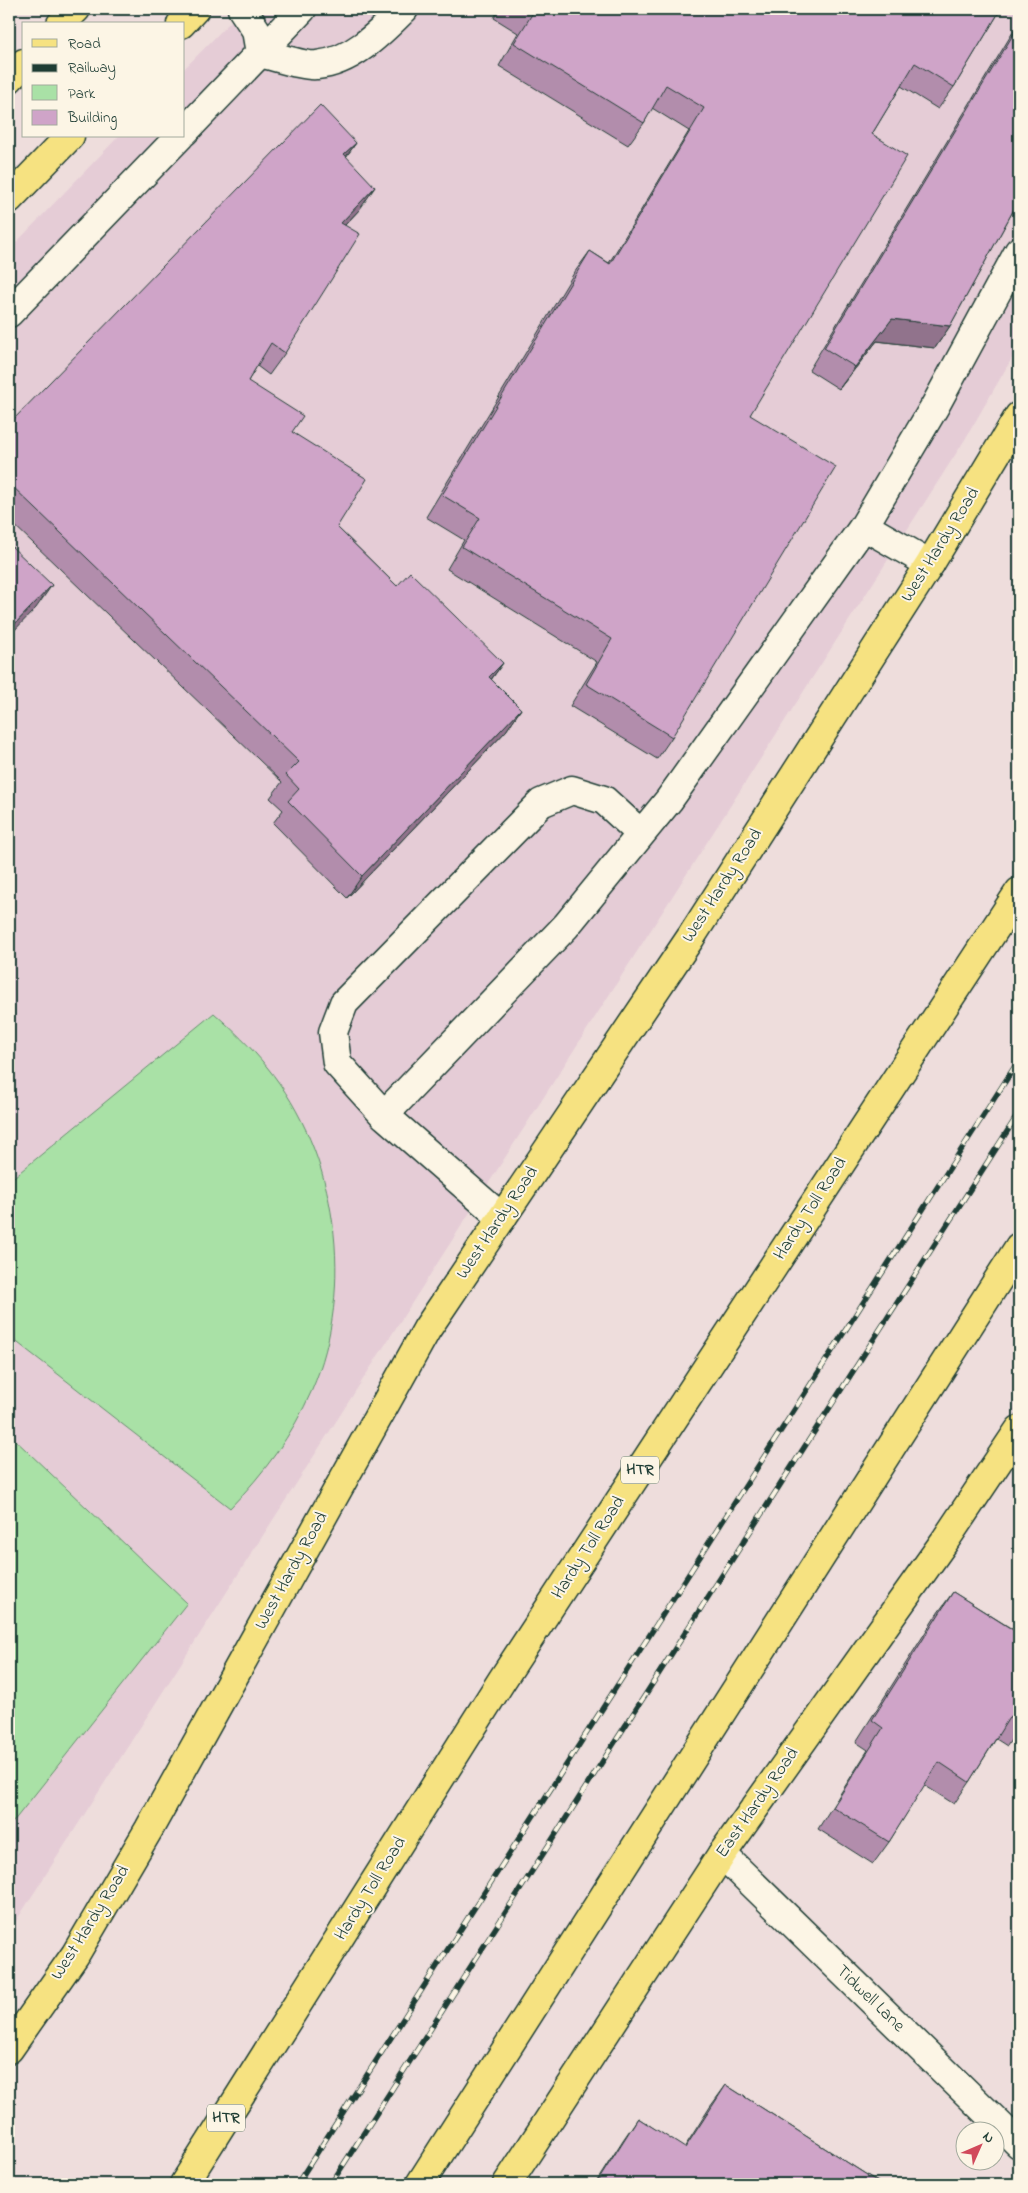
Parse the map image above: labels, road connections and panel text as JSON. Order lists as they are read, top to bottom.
{
  "streets": {
    "main road": [
      "West Hardy Road",
      "Hardy Toll Road",
      "HTR",
      "East Hardy Road"
    ],
    "street": ["Tidwell Lane"]
  },
  "crossings": [
    ["East Hardy Road", "Tidwell Lane"]
  ],
  "legend": [
    "Road",
    "Railway",
    "Park",
    "Building"
  ],
  "north": "top right"
}
